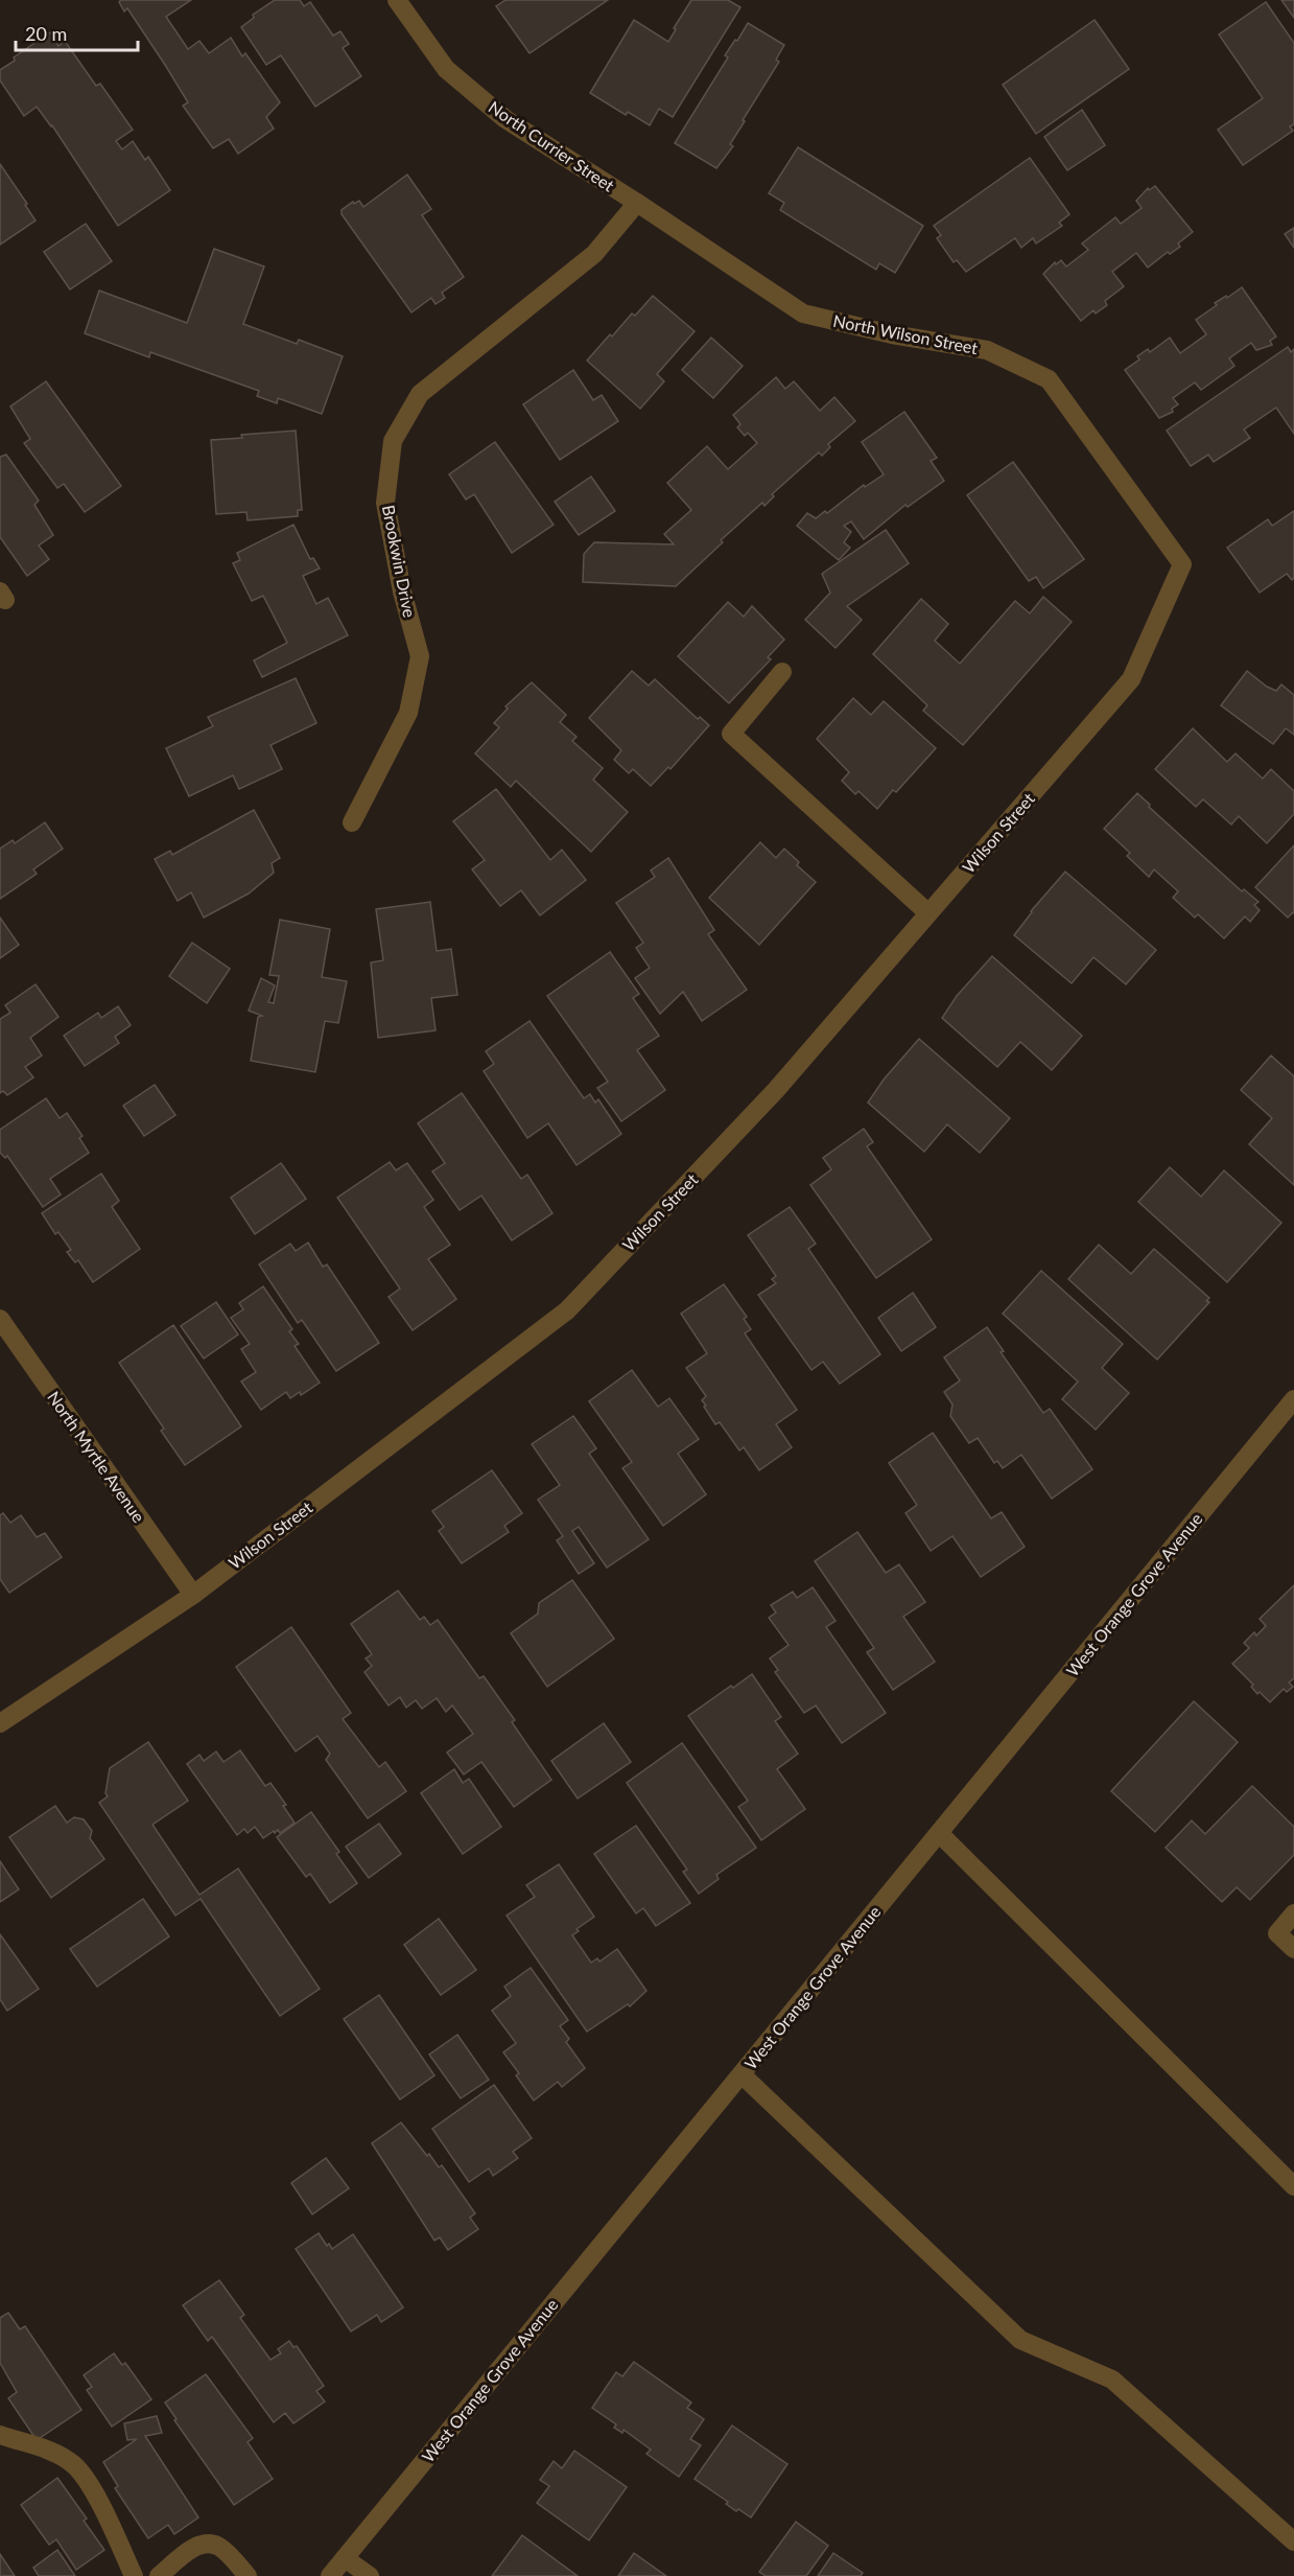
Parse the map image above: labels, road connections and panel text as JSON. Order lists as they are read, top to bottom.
{
  "streets": {
    "street": [
      "North Currier Street",
      "North Wilson Street",
      "Brookwin Drive",
      "Wilson Street",
      "North Myrtle Avenue",
      "West Orange Grove Avenue"
    ]
  },
  "crossings": [
    ["North Currier Street", "North Wilson Street"],
    ["North Currier Street", "Brookwin Drive"],
    ["North Wilson Street", "Brookwin Drive"],
    ["North Wilson Street", "Wilson Street"],
    ["Wilson Street", "North Myrtle Avenue"]
  ],
  "scale_bar": "20 m"
}
